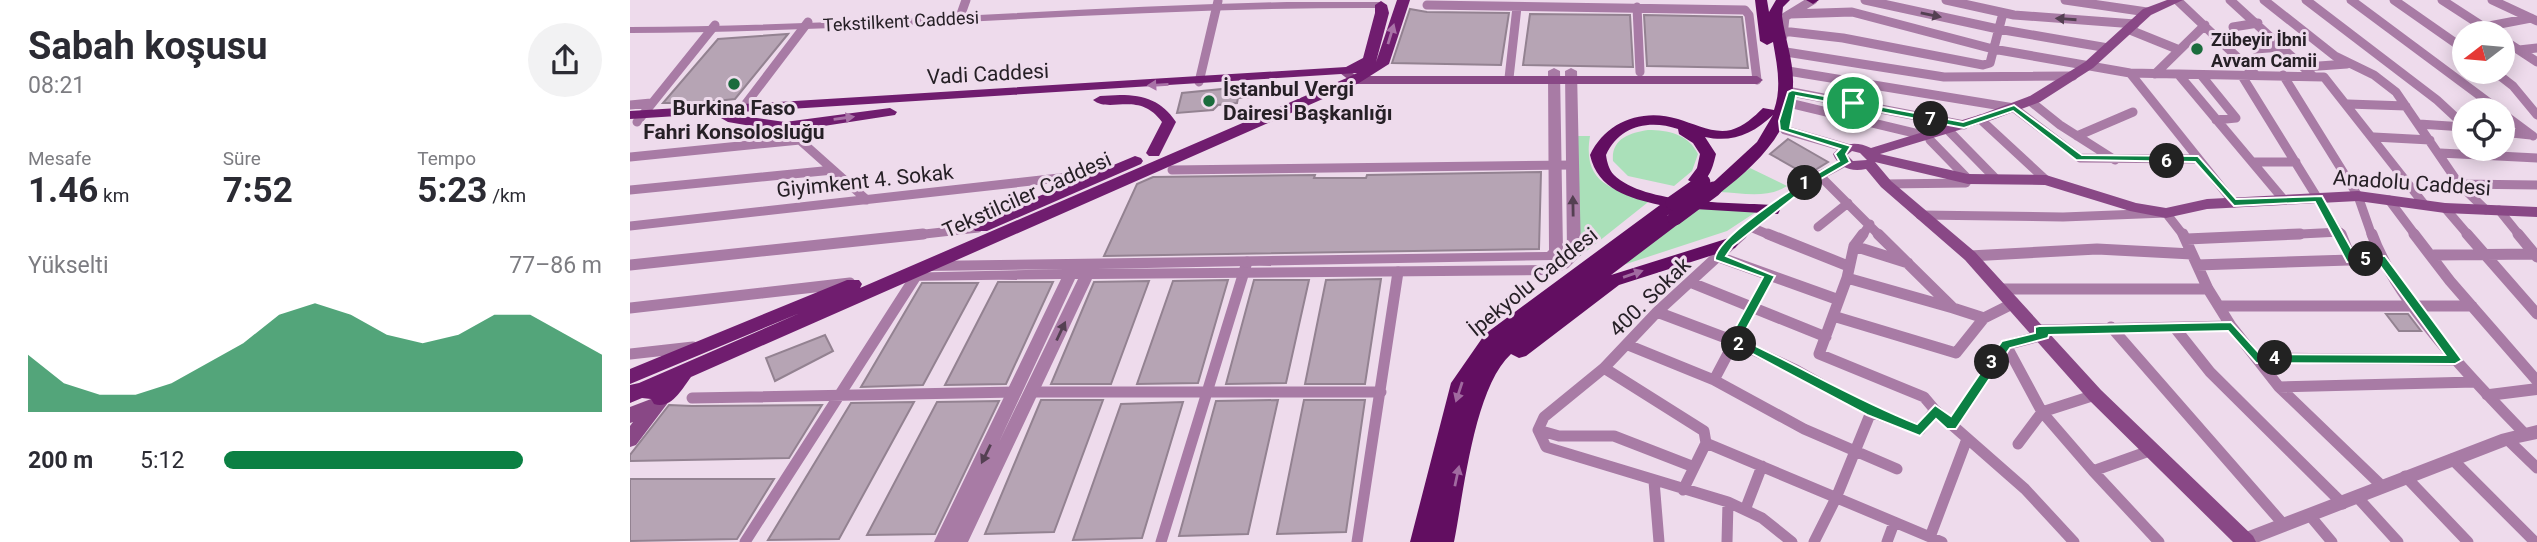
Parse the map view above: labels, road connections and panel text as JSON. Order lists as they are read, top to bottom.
{
  "streets": {
    "highway": ["İpekyolu Caddesi"],
    "main road": [
      "Tekstilkent Caddesi",
      "Vadi Caddesi",
      "Anadolu Caddesi",
      "Tekstilciler Caddesi"
    ],
    "street": ["Giyimkent 4. Sokak", "400. Sokak"]
  },
  "crossings": [
    ["Vadi Caddesi", "Tekstilciler Caddesi"],
    ["Giyimkent 4. Sokak", "Tekstilciler Caddesi"]
  ],
  "places": ["Zübeyir İbni Avvam Camii", "Burkina Faso Fahri Konsolosluğu", "İstanbul Vergi Dairesi Başkanlığı"],
  "north": "left",
  "page": {
    "heading": ["Sabah koşusu", "08:21"],
    "pins": [
      "7",
      "6",
      "1",
      "5",
      "2",
      "4",
      "3"
    ],
    "stats": [
      ["Mesafe", "1.46 km"],
      ["Süre", "7:52"],
      ["Tempo", "5:23 /km"]
    ],
    "chart": ["Yükselti", "77–86 m"],
    "list": [
      {
        "name": "200 m",
        "note": "5:12"
      }
    ]
  }
}
